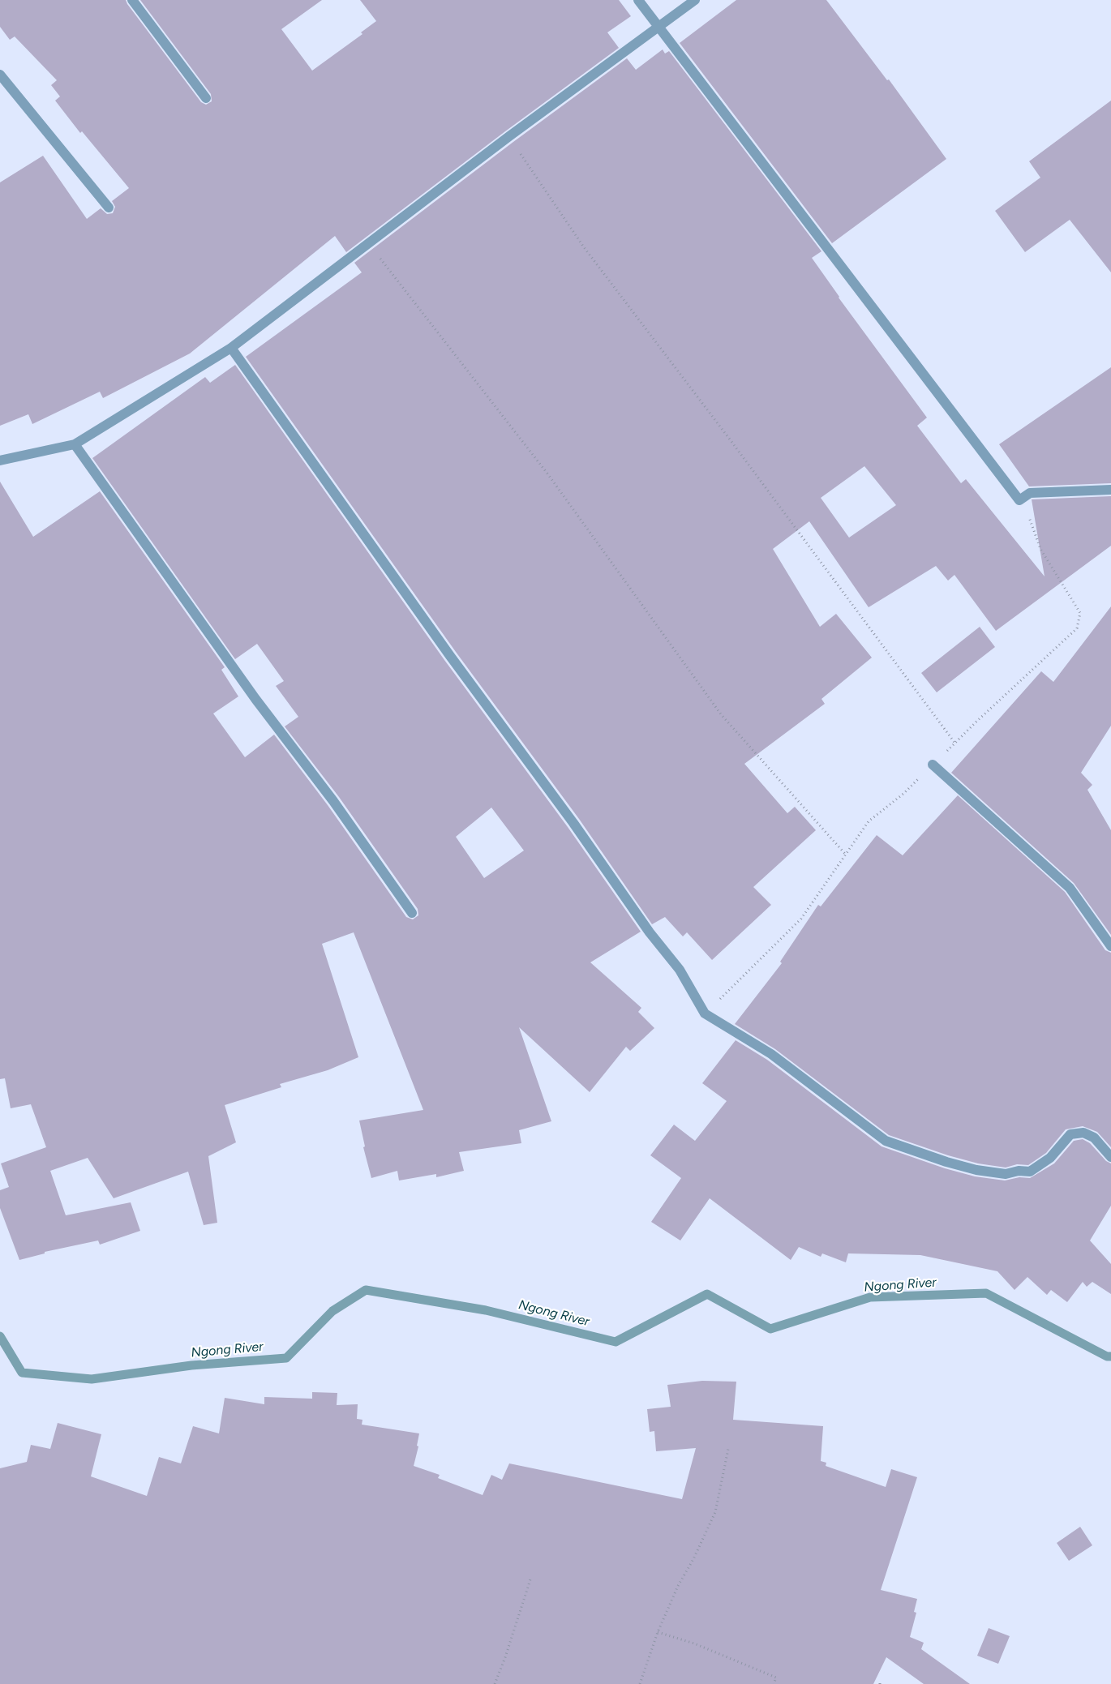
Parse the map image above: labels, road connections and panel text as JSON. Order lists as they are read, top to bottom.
{
  "water": ["Ngong River"]
}
